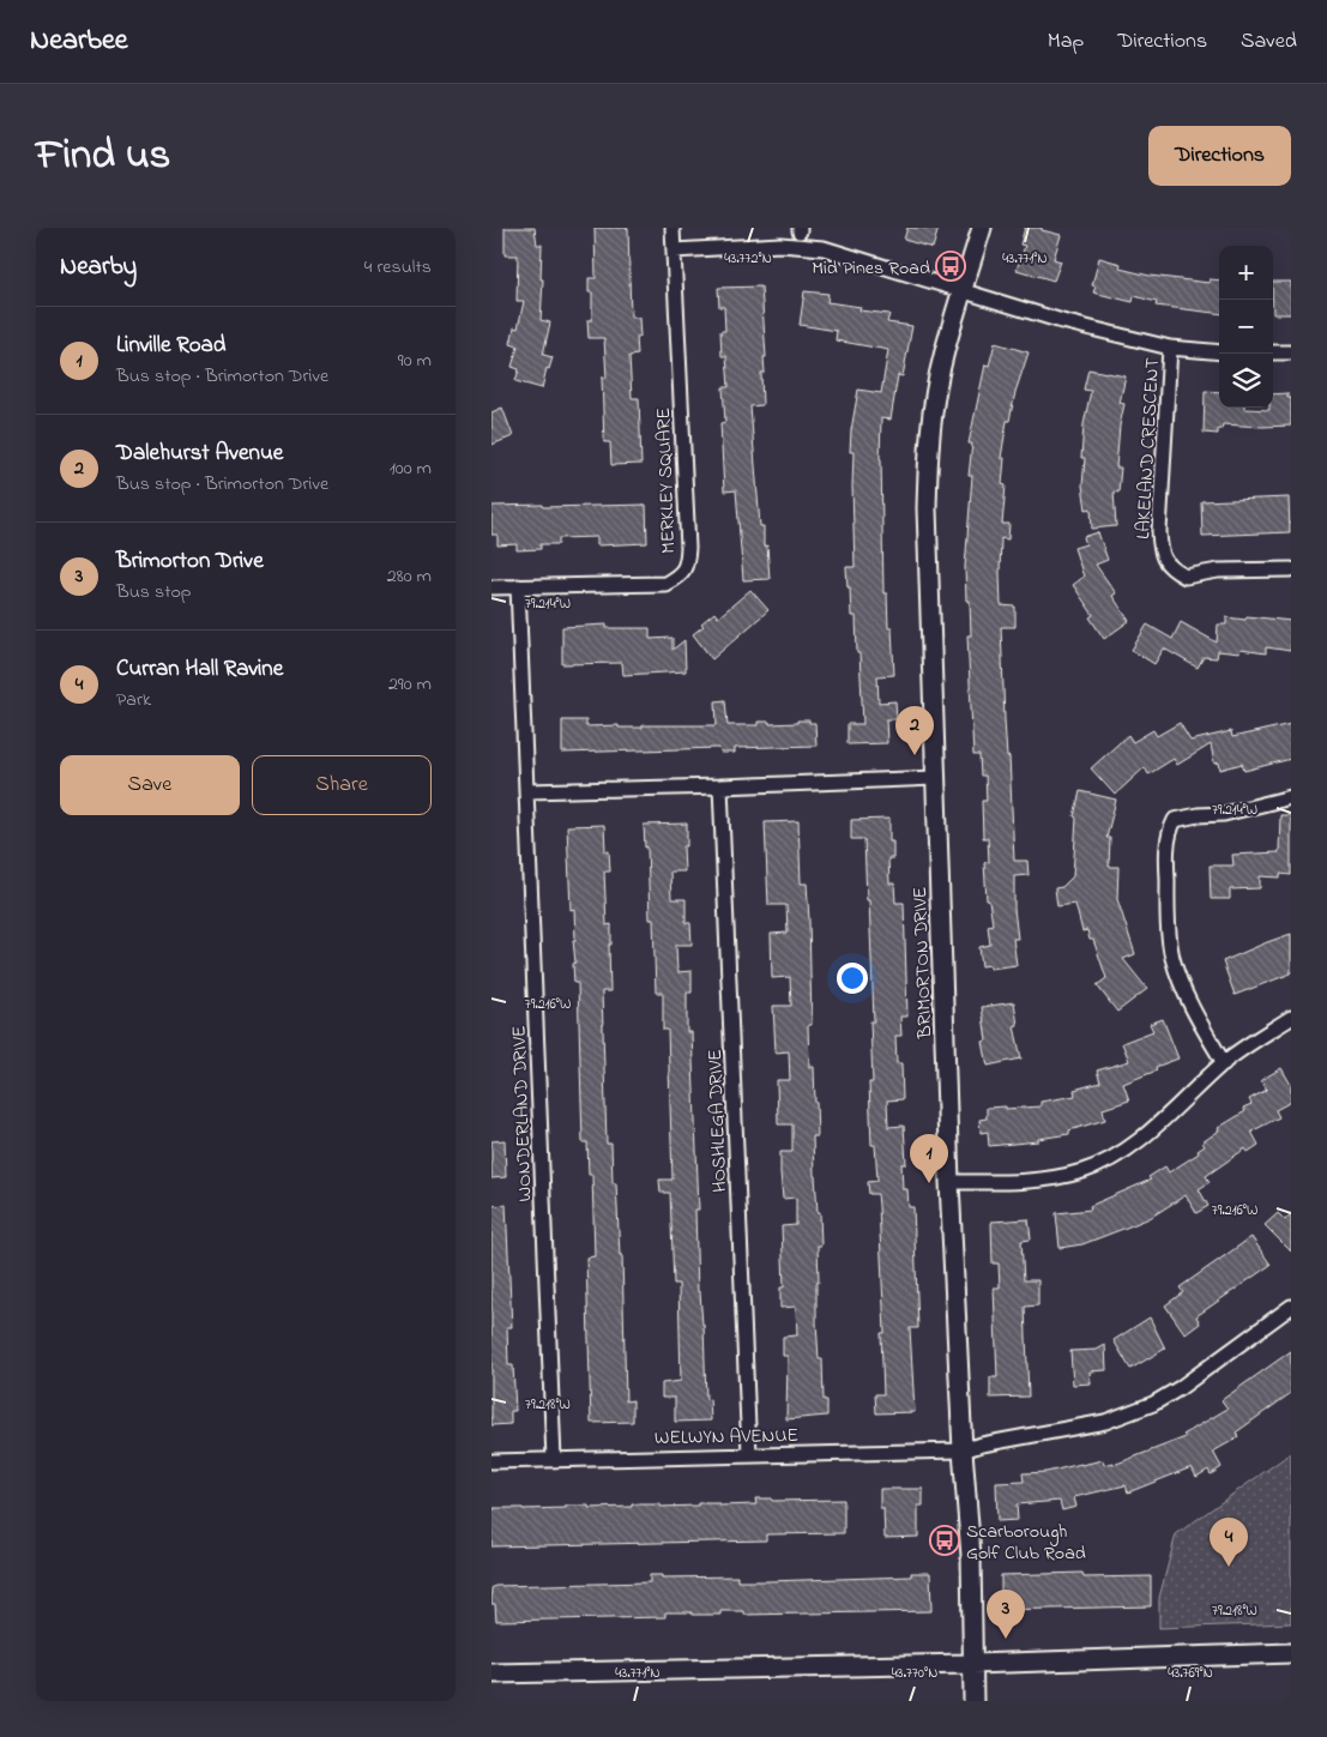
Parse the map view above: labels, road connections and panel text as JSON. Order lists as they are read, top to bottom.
{
  "streets": {
    "street": [
      "LAKELAND CRESCENT",
      "MERKLEY SQUARE",
      "BRIMORTON DRIVE",
      "WONDERLAND DRIVE",
      "HOSHLEGA DRIVE",
      "WELWYN AVENUE"
    ]
  },
  "crossings": [
    ["MERKLEY SQUARE", "WONDERLAND DRIVE"],
    ["BRIMORTON DRIVE", "WELWYN AVENUE"],
    ["WONDERLAND DRIVE", "WELWYN AVENUE"],
    ["HOSHLEGA DRIVE", "WELWYN AVENUE"]
  ],
  "places": {
    "bus stop": ["Mid Pines Road", "Scarborough Golf Club Road"]
  },
  "page": {
    "header": "Nearbee",
    "nav": ["Map", "Directions", "Saved"],
    "title": "Find us",
    "buttons": [
      "Directions",
      ["Save", "Share"]
    ],
    "heading": ["Nearby", "4 results"],
    "map_buttons": ["+", "−"],
    "list": [
      {
        "mark": "1",
        "name": "Linville Road",
        "note": "Bus stop · Brimorton Drive",
        "value": "90 m"
      },
      {
        "mark": "2",
        "name": "Dalehurst Avenue",
        "note": "Bus stop · Brimorton Drive",
        "value": "100 m"
      },
      {
        "mark": "3",
        "name": "Brimorton Drive",
        "note": "Bus stop",
        "value": "280 m"
      },
      {
        "mark": "4",
        "name": "Curran Hall Ravine",
        "note": "Park",
        "value": "290 m"
      }
    ],
    "pins": [
      "2",
      "1",
      "4",
      "3"
    ]
  },
  "coordinates": [
    "43.772°N",
    "43.771°N",
    "79.214°W",
    "79.216°W",
    "79.218°W",
    "43.770°N",
    "43.769°N"
  ]
}
